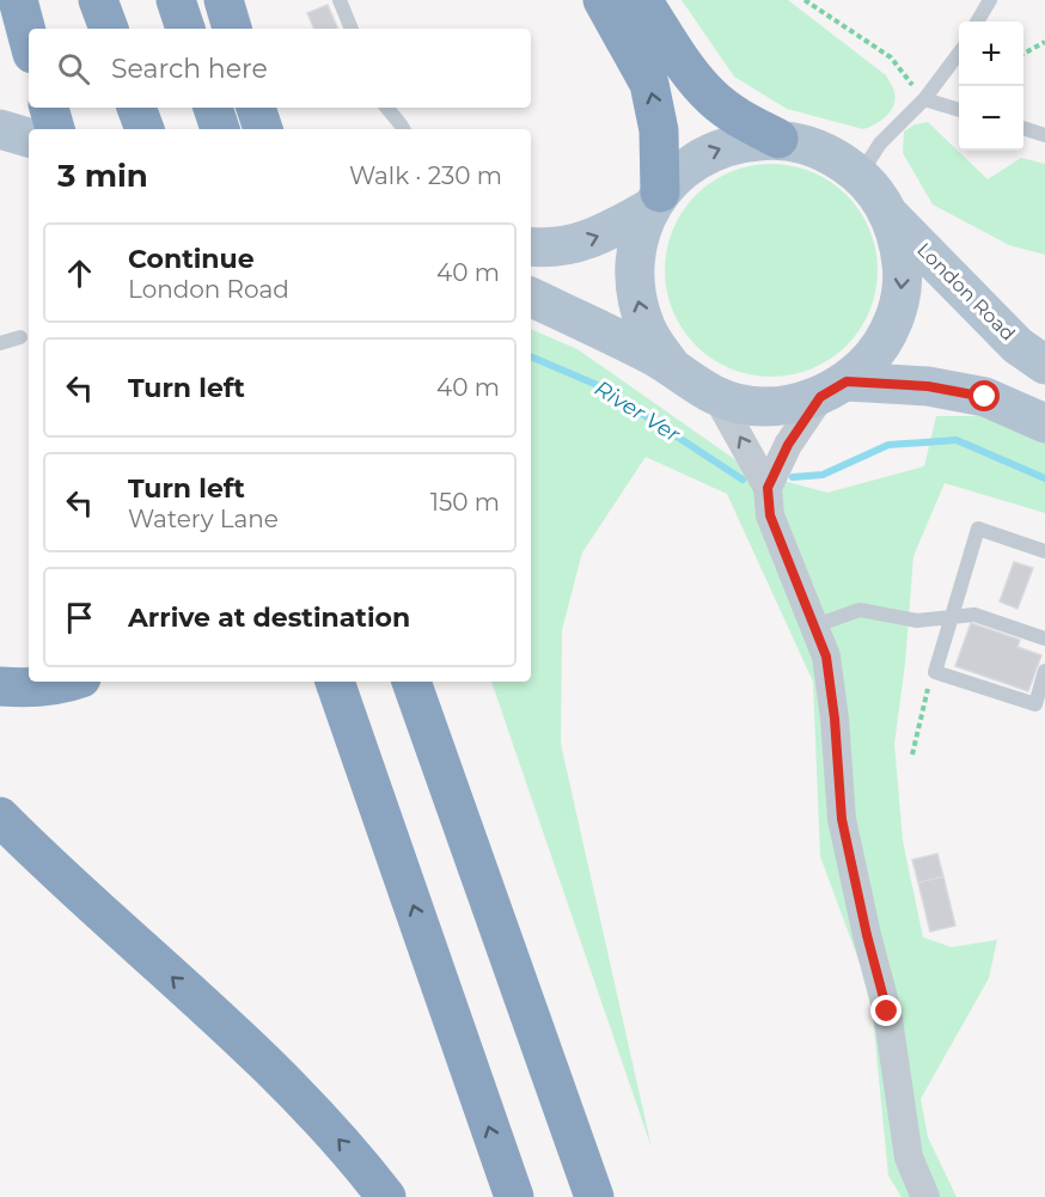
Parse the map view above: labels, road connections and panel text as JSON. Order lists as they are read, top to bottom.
{
  "streets": {
    "main road": ["London Road"]
  },
  "water": ["River Ver"],
  "page": {
    "map_buttons": ["+", "−"],
    "search": "Search here",
    "heading": ["3 min", "Walk · 230 m"],
    "list": [
      ["Continue", "London Road", "40 m"],
      ["Turn left", "40 m"],
      ["Turn left", "Watery Lane", "150 m"],
      "Arrive at destination"
    ]
  }
}
